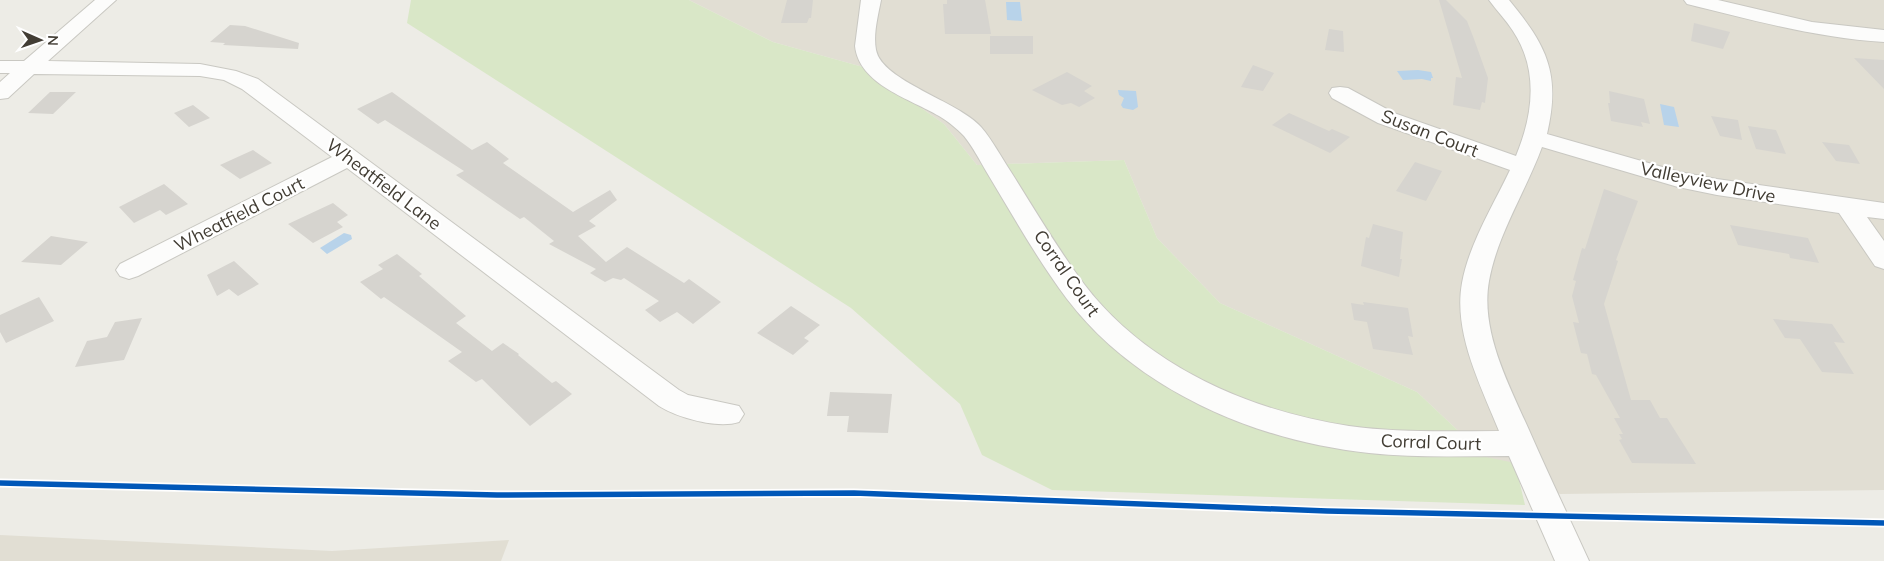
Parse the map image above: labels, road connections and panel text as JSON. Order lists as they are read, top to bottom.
{
  "streets": {
    "street": [
      "Susan Court",
      "Valleyview Drive",
      "Wheatfield Lane",
      "Wheatfield Court",
      "Corral Court"
    ]
  },
  "crossings": [
    ["Wheatfield Lane", "Wheatfield Court"]
  ],
  "north": "right"
}
